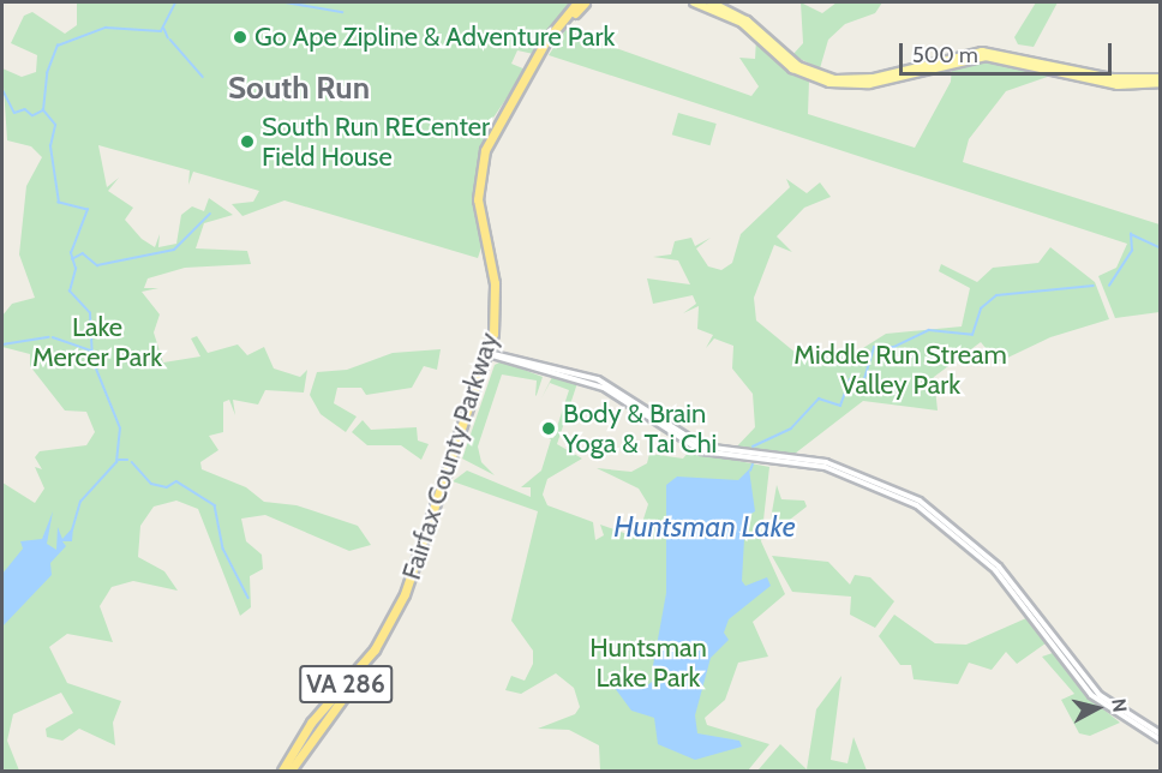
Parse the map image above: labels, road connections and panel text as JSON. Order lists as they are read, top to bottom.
{
  "streets": {
    "highway": ["Fairfax County Parkway", "VA 286"]
  },
  "districts": ["South Run"],
  "water": ["Huntsman Lake"],
  "parks": ["Lake Mercer Park", "Middle Run Stream Valley Park", "Huntsman Lake Park"],
  "places": ["Go Ape Zipline & Adventure Park", "South Run RECenter Field House", "Body & Brain Yoga & Tai Chi"],
  "scale_bar": "500 m",
  "north": "right"
}
